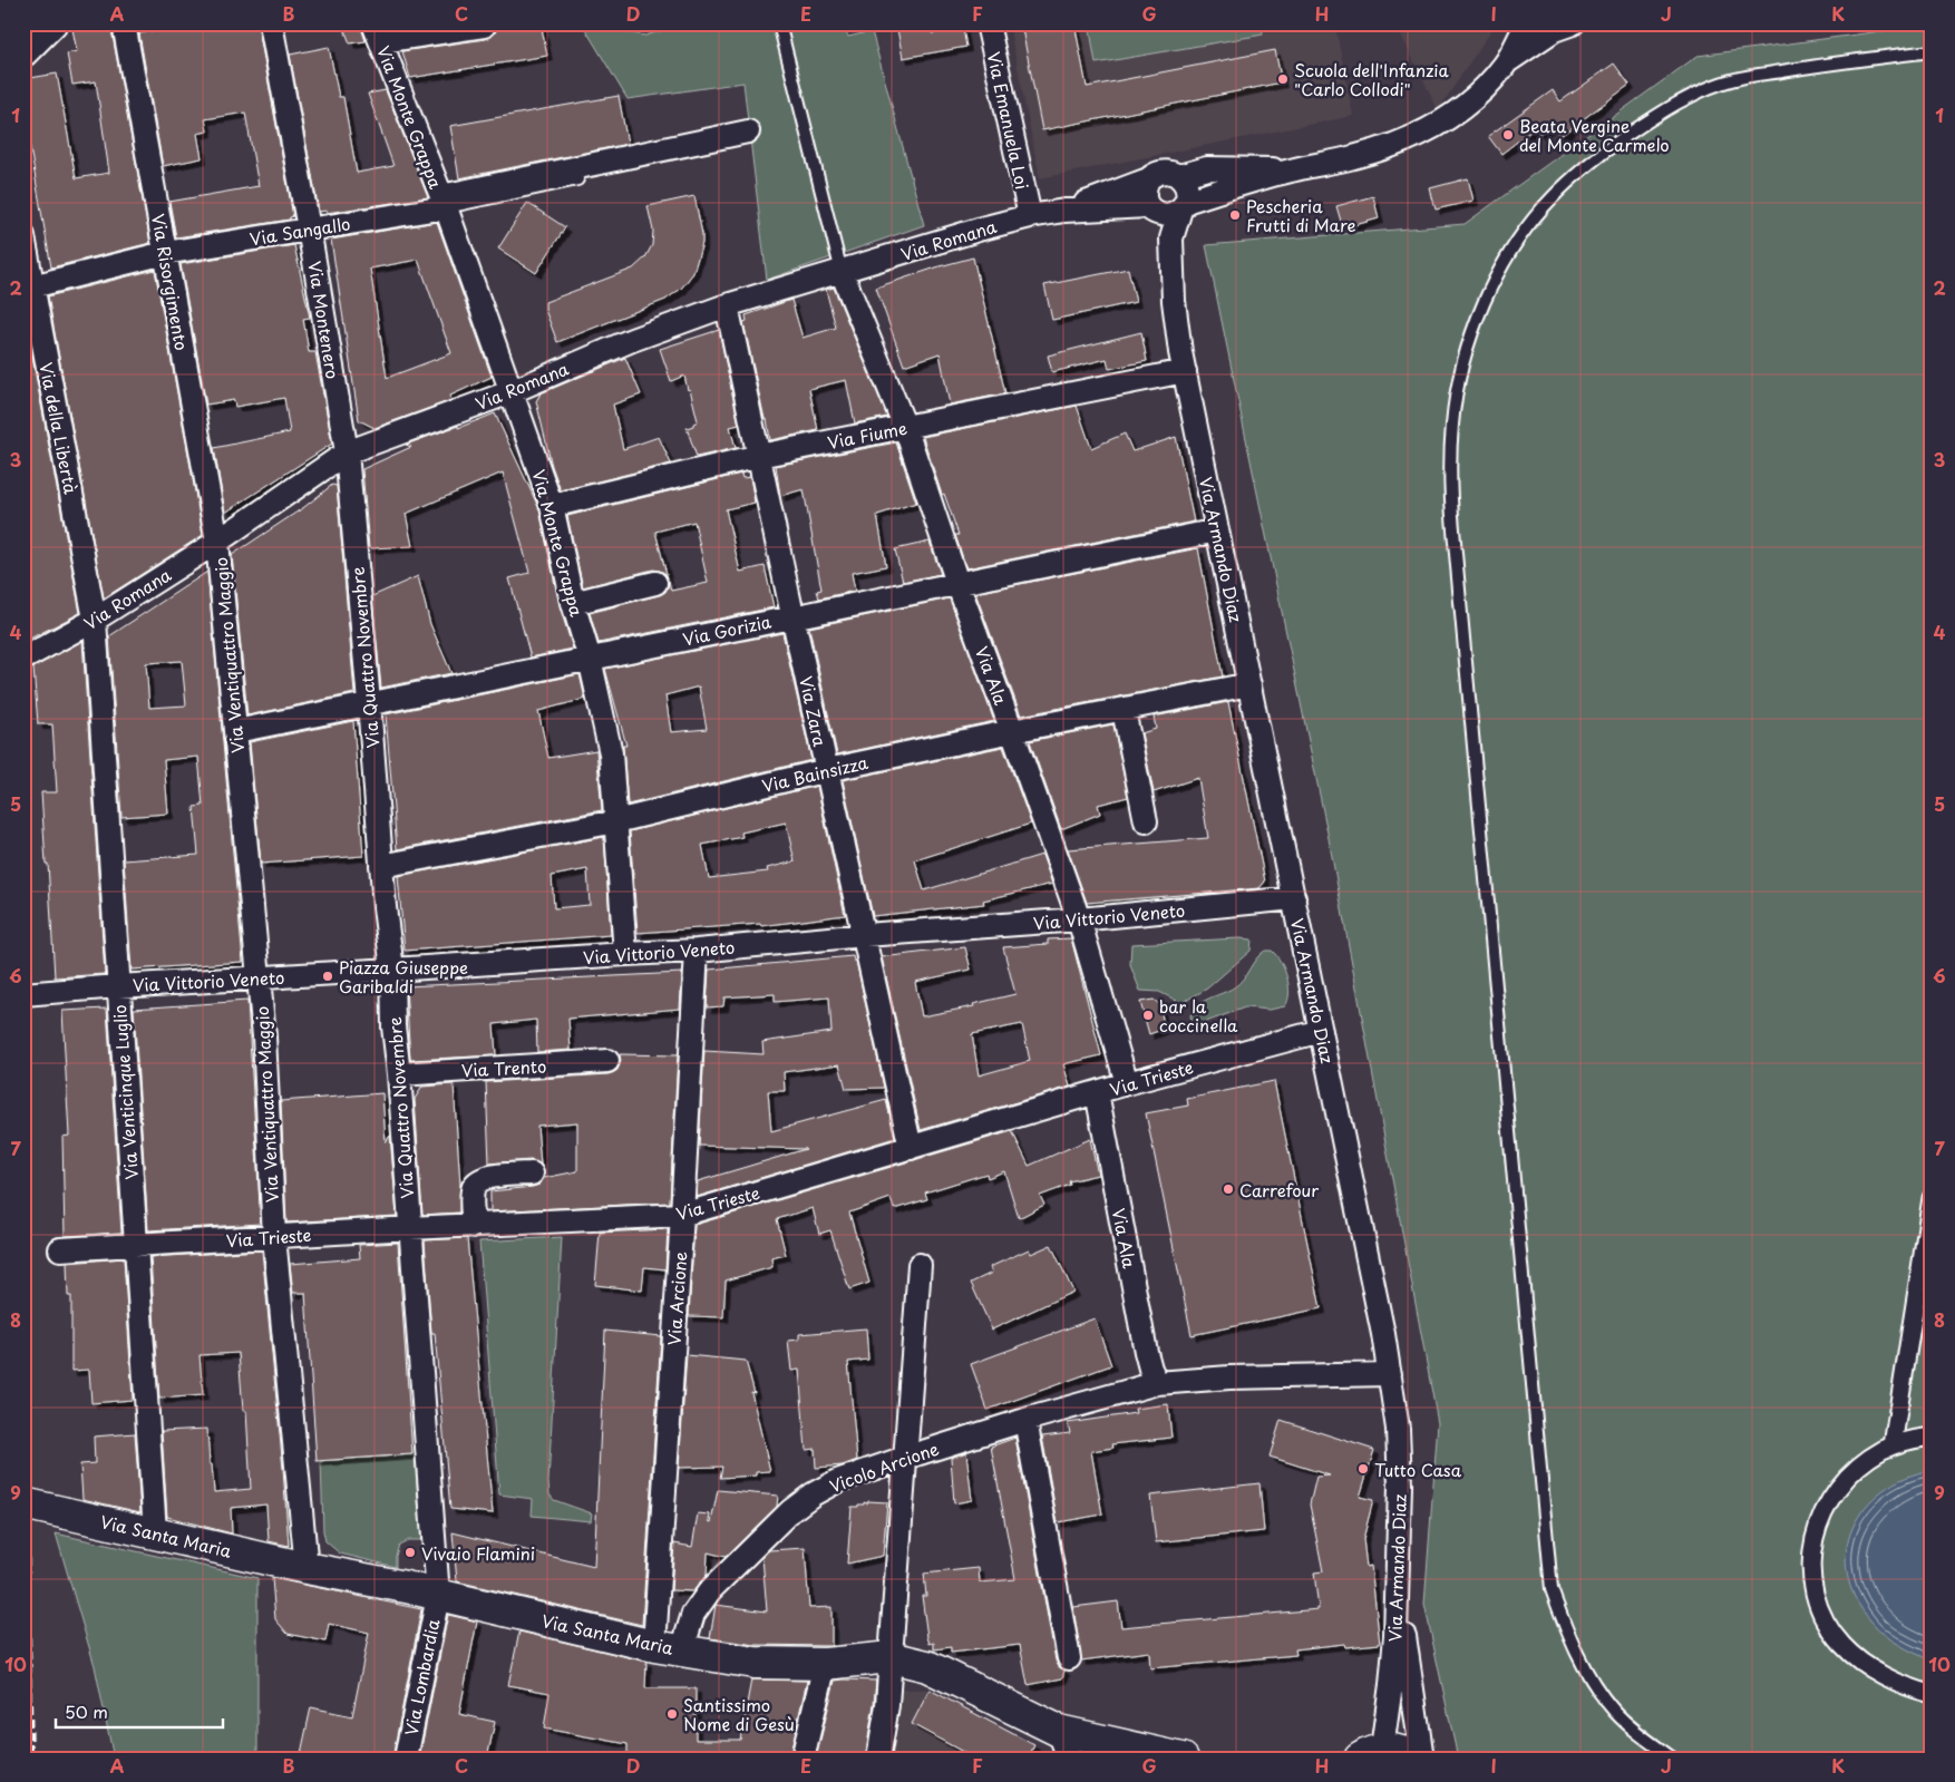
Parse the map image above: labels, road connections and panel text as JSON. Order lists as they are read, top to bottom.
{
  "streets": {
    "main road": ["Via Santa Maria"],
    "street": [
      "Via Monte Grappa",
      "Via Emanuela Loi",
      "Via Sangallo",
      "Via Romana",
      "Via Risorgimento",
      "Via Montenero",
      "Via della Libertà",
      "Via Fiume",
      "Via Armando Diaz",
      "Via Gorizia",
      "Via Ventiquattro Maggio",
      "Via Quattro Novembre",
      "Via Ala",
      "Via Zara",
      "Via Bainsizza",
      "Via Vittorio Veneto",
      "Via Trento",
      "Via Trieste",
      "Via Venticinque Luglio",
      "Via Arcione",
      "Vicolo Arcione",
      "Via Lombardia"
    ]
  },
  "crossings": [
    ["Via Monte Grappa", "Via Sangallo"],
    ["Via Monte Grappa", "Via Romana"],
    ["Via Monte Grappa", "Via Fiume"],
    ["Via Monte Grappa", "Via Gorizia"],
    ["Via Monte Grappa", "Via Bainsizza"],
    ["Via Monte Grappa", "Via Vittorio Veneto"],
    ["Via Emanuela Loi", "Via Romana"],
    ["Via Sangallo", "Via Risorgimento"],
    ["Via Sangallo", "Via Montenero"],
    ["Via Sangallo", "Via della Libertà"],
    ["Via Romana", "Via Risorgimento"],
    ["Via Romana", "Via Montenero"],
    ["Via Romana", "Via della Libertà"],
    ["Via Romana", "Via Armando Diaz"],
    ["Via Romana", "Via Ventiquattro Maggio"],
    ["Via Romana", "Via Quattro Novembre"],
    ["Via Romana", "Via Ala"],
    ["Via Romana", "Via Zara"],
    ["Via Romana", "Via Venticinque Luglio"],
    ["Via Risorgimento", "Via Ventiquattro Maggio"],
    ["Via Montenero", "Via Quattro Novembre"],
    ["Via della Libertà", "Via Venticinque Luglio"],
    ["Via Fiume", "Via Armando Diaz"],
    ["Via Fiume", "Via Ala"],
    ["Via Fiume", "Via Zara"],
    ["Via Armando Diaz", "Via Gorizia"],
    ["Via Armando Diaz", "Via Bainsizza"],
    ["Via Armando Diaz", "Via Vittorio Veneto"],
    ["Via Armando Diaz", "Via Trieste"],
    ["Via Armando Diaz", "Vicolo Arcione"],
    ["Via Gorizia", "Via Ventiquattro Maggio"],
    ["Via Gorizia", "Via Quattro Novembre"],
    ["Via Gorizia", "Via Ala"],
    ["Via Gorizia", "Via Zara"],
    ["Via Ventiquattro Maggio", "Via Vittorio Veneto"],
    ["Via Ventiquattro Maggio", "Via Trieste"],
    ["Via Ventiquattro Maggio", "Via Santa Maria"],
    ["Via Quattro Novembre", "Via Bainsizza"],
    ["Via Quattro Novembre", "Via Vittorio Veneto"],
    ["Via Quattro Novembre", "Via Trento"],
    ["Via Quattro Novembre", "Via Trieste"],
    ["Via Quattro Novembre", "Via Santa Maria"],
    ["Via Quattro Novembre", "Via Lombardia"],
    ["Via Ala", "Via Bainsizza"],
    ["Via Ala", "Via Vittorio Veneto"],
    ["Via Ala", "Via Trieste"],
    ["Via Ala", "Vicolo Arcione"],
    ["Via Zara", "Via Bainsizza"],
    ["Via Zara", "Via Vittorio Veneto"],
    ["Via Zara", "Via Trieste"],
    ["Via Vittorio Veneto", "Via Venticinque Luglio"],
    ["Via Vittorio Veneto", "Via Arcione"],
    ["Via Trieste", "Via Venticinque Luglio"],
    ["Via Trieste", "Via Arcione"],
    ["Via Venticinque Luglio", "Via Santa Maria"],
    ["Via Arcione", "Vicolo Arcione"],
    ["Via Arcione", "Via Santa Maria"],
    ["Vicolo Arcione", "Via Santa Maria"],
    ["Via Santa Maria", "Via Lombardia"]
  ],
  "places": [
    "Scuola dell'Infanzia \"Carlo Collodi\"",
    "Beata Vergine del Monte Carmelo",
    "Pescheria Frutti di Mare",
    "Piazza Giuseppe Garibaldi",
    "bar la coccinella",
    "Carrefour",
    "Tutto Casa",
    "Vivaio Flamini",
    "Santissimo Nome di Gesù"
  ],
  "scale_bar": "50 m",
  "grid": {
    "columns": [
      "A",
      "B",
      "C",
      "D",
      "E",
      "F",
      "G",
      "H",
      "I",
      "J",
      "K"
    ],
    "rows": [
      "1",
      "2",
      "3",
      "4",
      "5",
      "6",
      "7",
      "8",
      "9",
      "10"
    ]
  }
}
